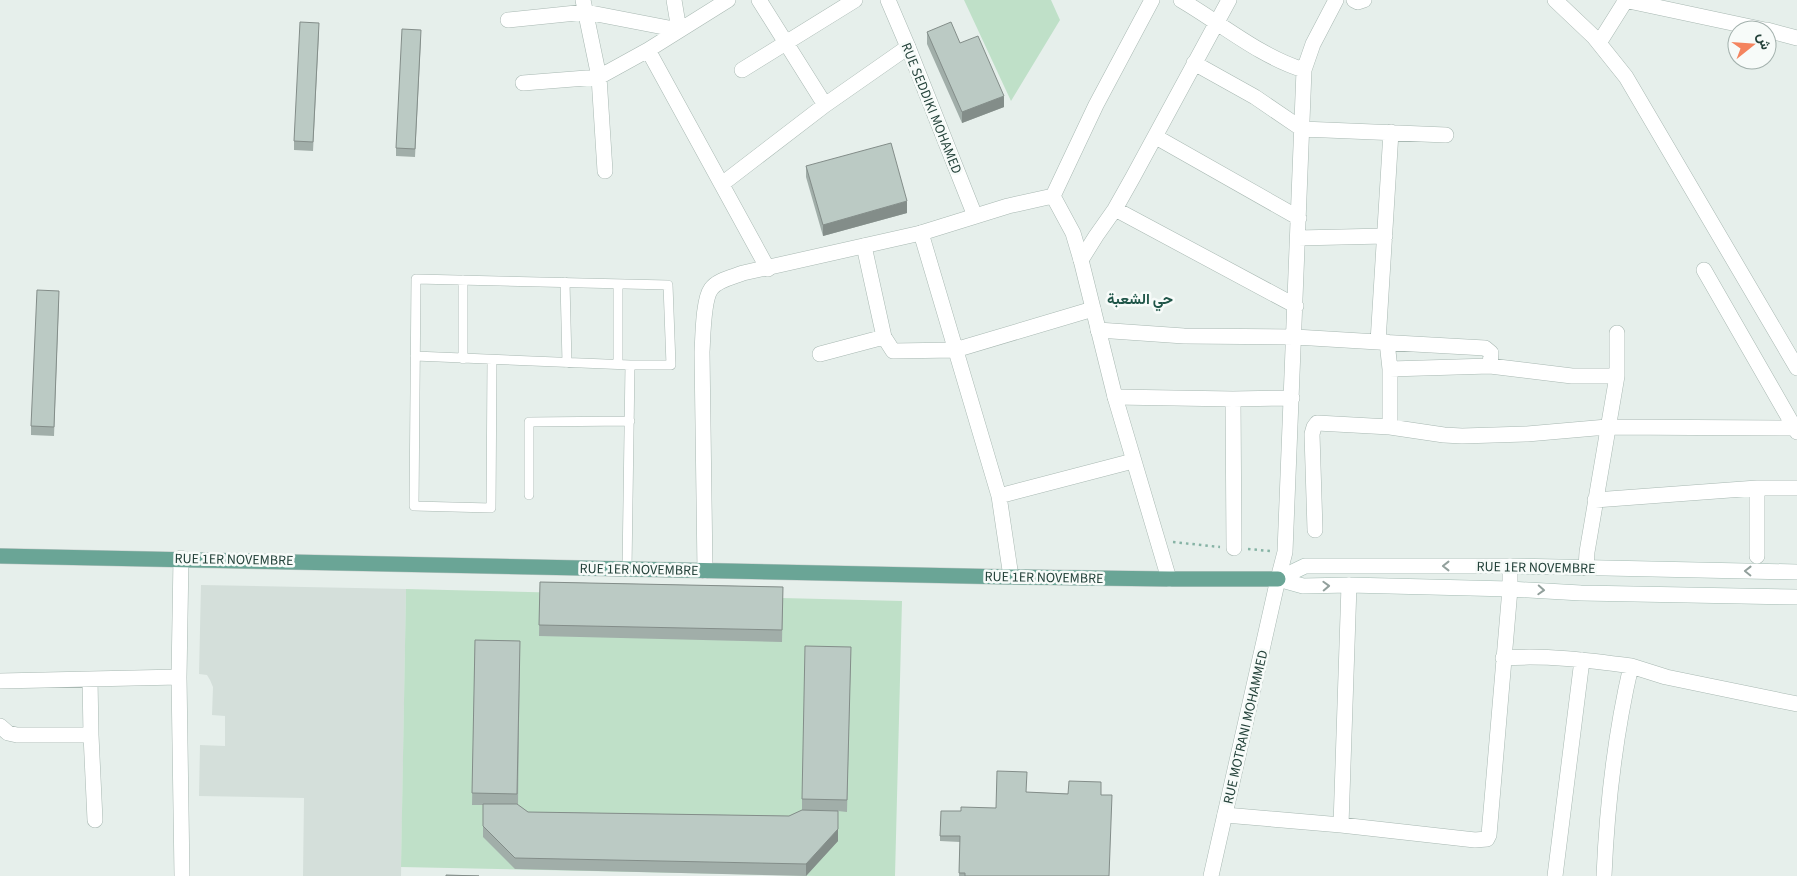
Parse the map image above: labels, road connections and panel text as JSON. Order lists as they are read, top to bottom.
{
  "streets": {
    "main road": ["RUE 1ER NOVEMBRE"],
    "street": ["RUE SEDDIKI MOHAMED", "RUE MOTRANI MOHAMMED"]
  },
  "crossings": [
    ["RUE 1ER NOVEMBRE", "RUE MOTRANI MOHAMMED"]
  ],
  "districts": ["حي الشعبة"],
  "north": "right"
}
